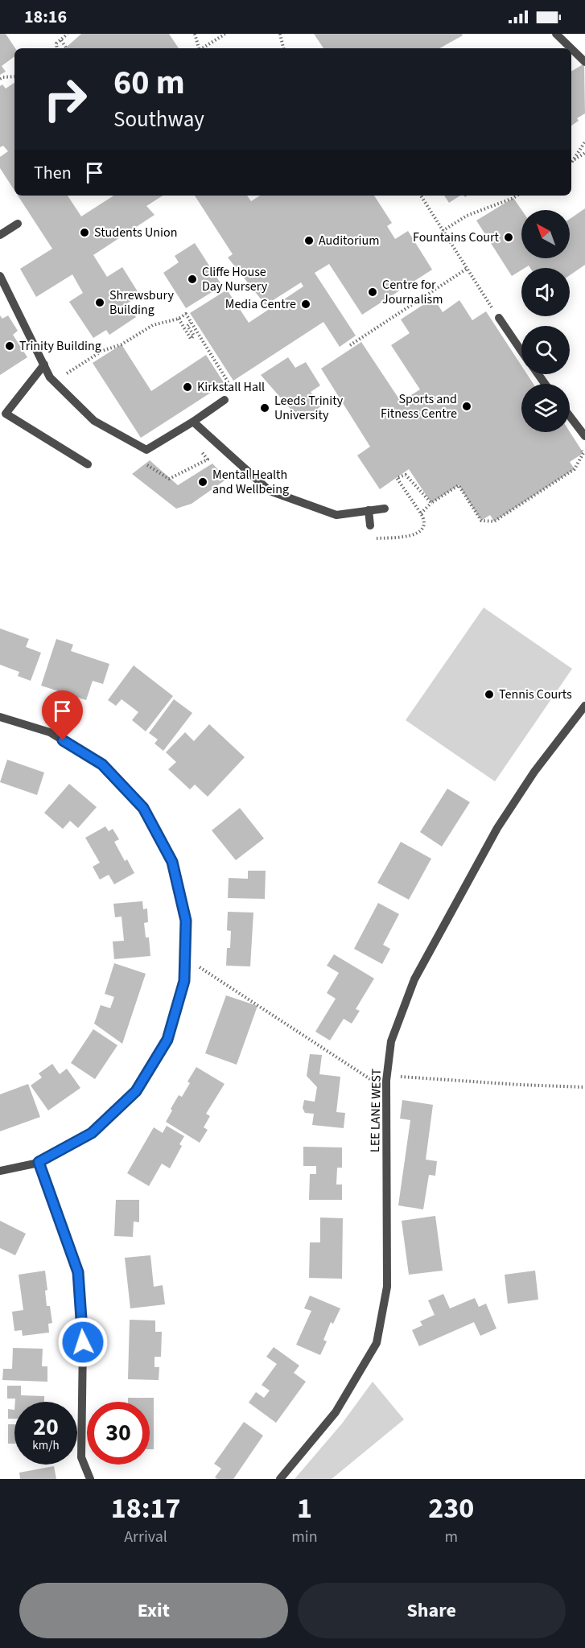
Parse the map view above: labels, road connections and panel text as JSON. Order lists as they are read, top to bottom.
{
  "streets": {
    "street": ["LEE LANE WEST"]
  },
  "places": [
    "Students Union",
    "Fountains Court",
    "Auditorium",
    "Cliffe House Day Nursery",
    "Centre for Journalism",
    "Shrewsbury Building",
    "Media Centre",
    "Trinity Building",
    "Kirkstall Hall",
    "Sports and Fitness Centre",
    "Leeds Trinity University",
    "Mental Health and Wellbeing",
    "Tennis Courts"
  ],
  "north": "top left",
  "page": {
    "status": "18:16",
    "turn": ["60 m", "Southway"],
    "then": "Then",
    "speed": "20 km/h",
    "limit": "30",
    "eta": [
      "18:17",
      "Arrival",
      "1",
      "min",
      "230",
      "m"
    ],
    "buttons": ["Exit", "Share"]
  }
}
